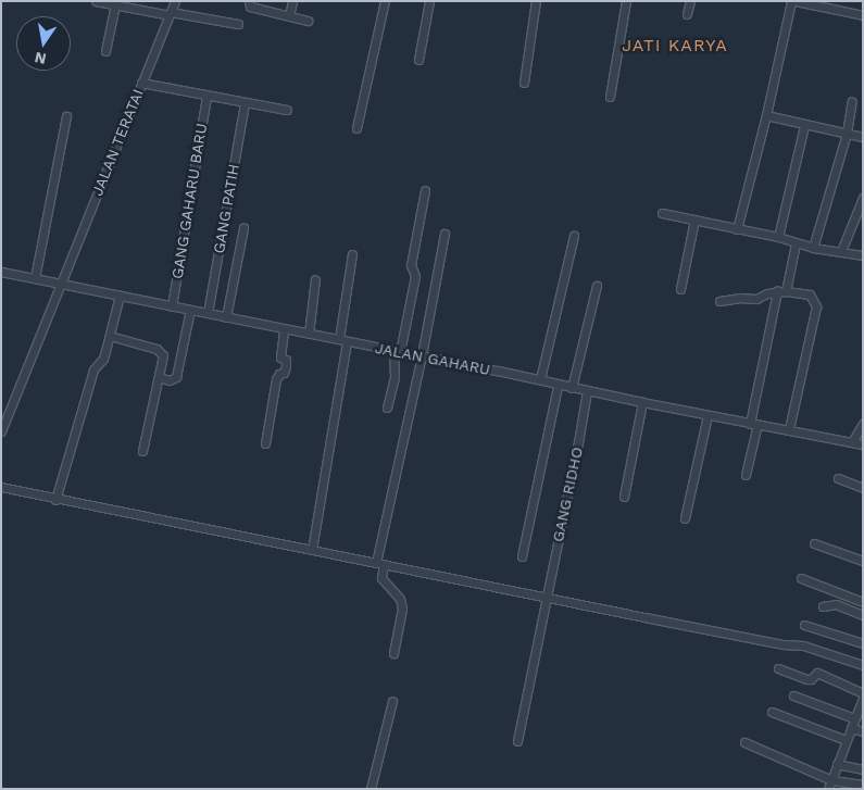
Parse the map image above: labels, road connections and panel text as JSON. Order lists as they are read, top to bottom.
{
  "streets": {
    "street": [
      "JALAN TERATAI",
      "GANG GAHARU BARU",
      "GANG PATIH",
      "JALAN GAHARU",
      "GANG RIDHO"
    ]
  },
  "crossings": [
    ["JALAN TERATAI", "JALAN GAHARU"],
    ["GANG GAHARU BARU", "JALAN GAHARU"],
    ["GANG PATIH", "JALAN GAHARU"],
    ["JALAN GAHARU", "GANG RIDHO"]
  ],
  "districts": ["JATI KARYA"],
  "north": "bottom"
}
